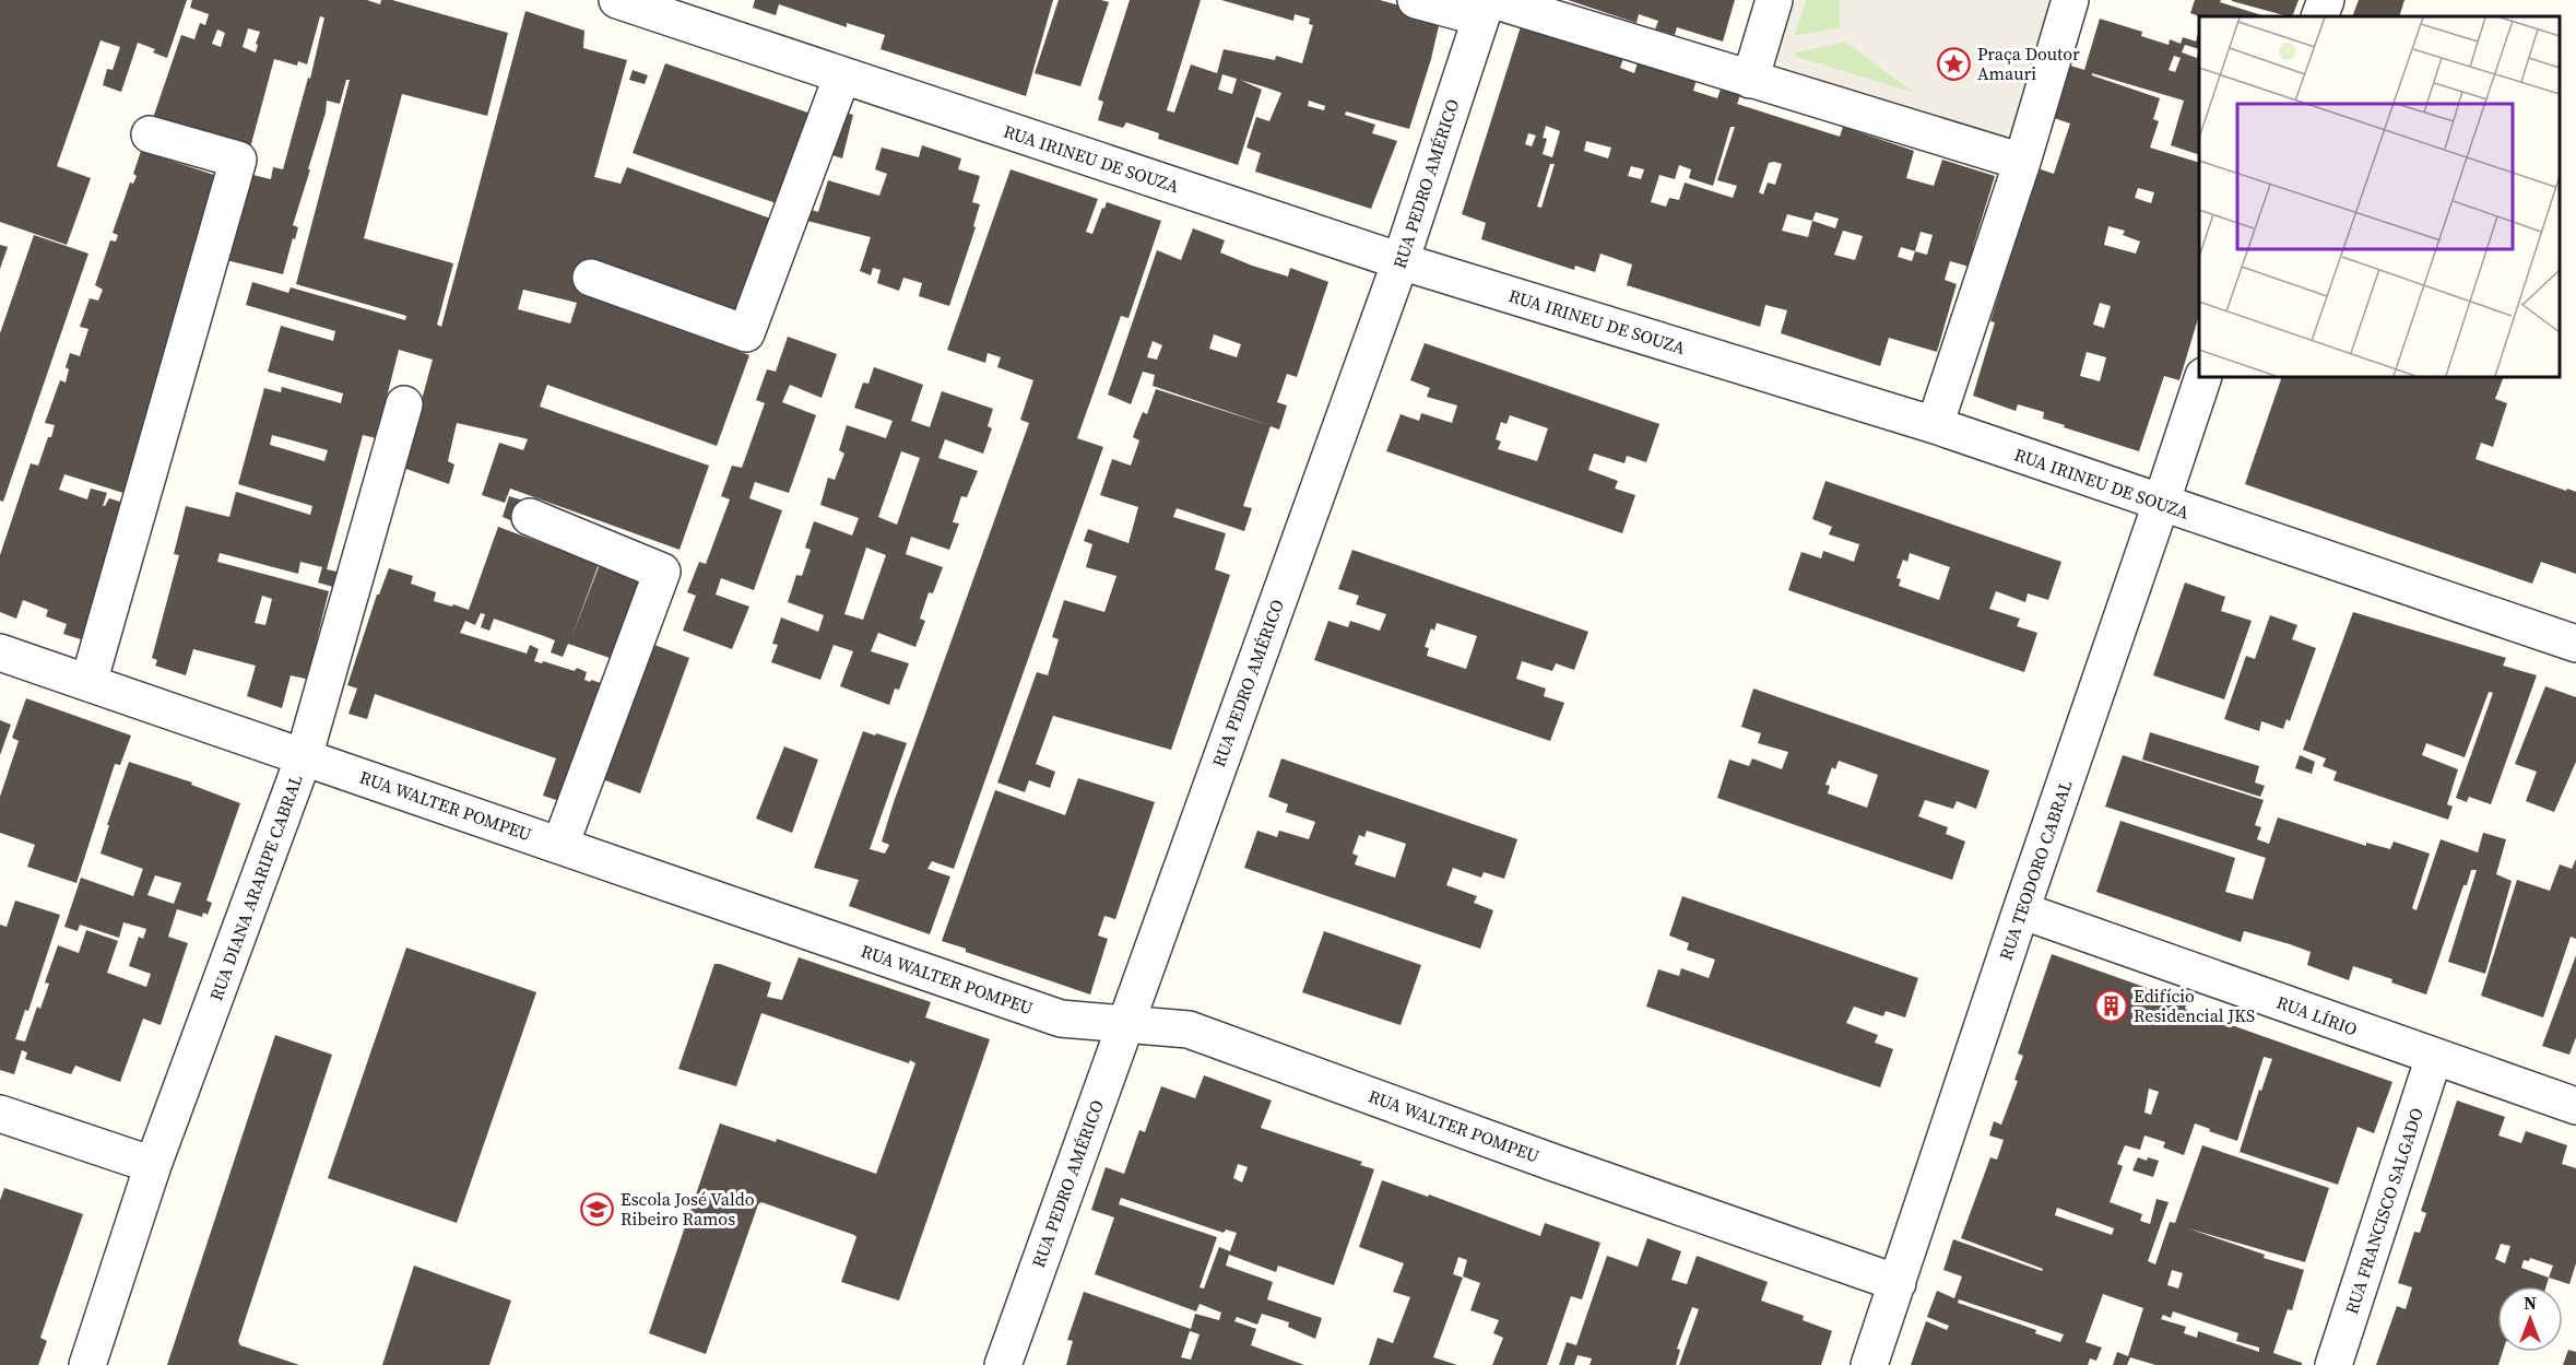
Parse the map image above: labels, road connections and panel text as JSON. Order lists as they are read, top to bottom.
{
  "streets": {
    "street": [
      "RUA IRINEU DE SOUZA",
      "RUA PEDRO AMÉRICO",
      "RUA WALTER POMPEU",
      "RUA TEODORO CABRAL",
      "RUA DIANA ARARIPE CABRAL",
      "RUA LÍRIO",
      "RUA FRANCISCO SALGADO"
    ]
  },
  "crossings": [
    ["RUA IRINEU DE SOUZA", "RUA PEDRO AMÉRICO"],
    ["RUA IRINEU DE SOUZA", "RUA TEODORO CABRAL"],
    ["RUA PEDRO AMÉRICO", "RUA WALTER POMPEU"],
    ["RUA WALTER POMPEU", "RUA TEODORO CABRAL"],
    ["RUA WALTER POMPEU", "RUA DIANA ARARIPE CABRAL"],
    ["RUA TEODORO CABRAL", "RUA LÍRIO"],
    ["RUA LÍRIO", "RUA FRANCISCO SALGADO"]
  ],
  "places": {
    "place": ["Praça Doutor Amauri"],
    "building": ["Edifício Residencial JKS"],
    "school or university": ["Escola José Valdo Ribeiro Ramos"]
  },
  "north": "top"
}
